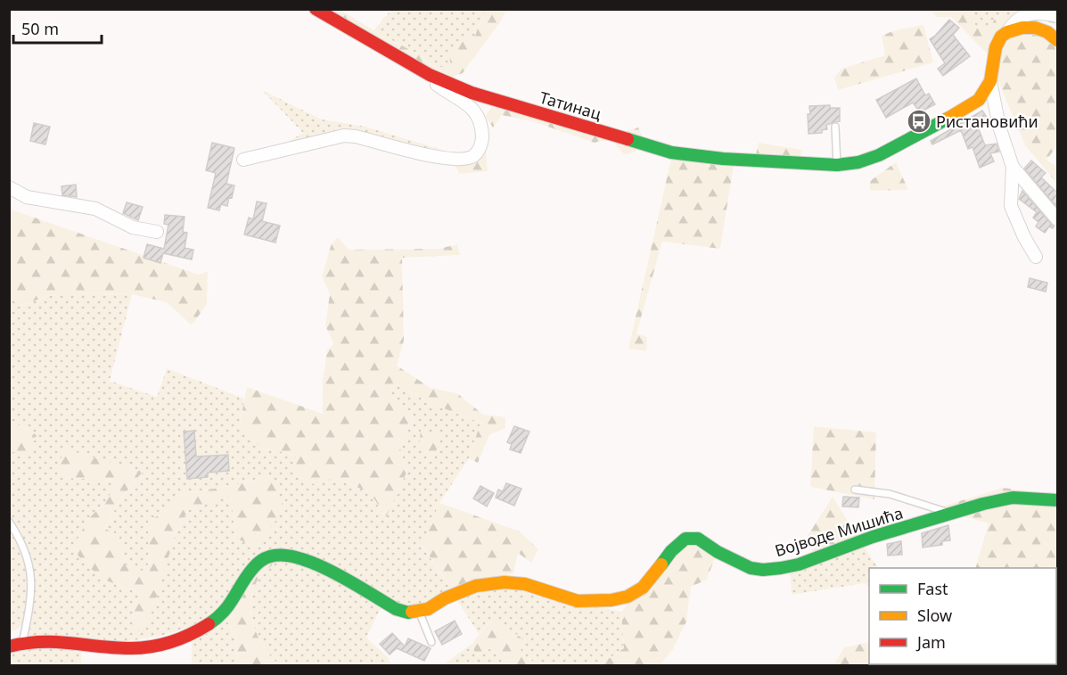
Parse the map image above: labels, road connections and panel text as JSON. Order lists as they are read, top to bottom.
{
  "streets": {
    "street": ["Татинац", "Војводе Мишића"]
  },
  "places": {
    "bus stop": ["Ристановићи"]
  },
  "legend": ["Fast", "Slow", "Jam"],
  "scale_bar": "50 m"
}
